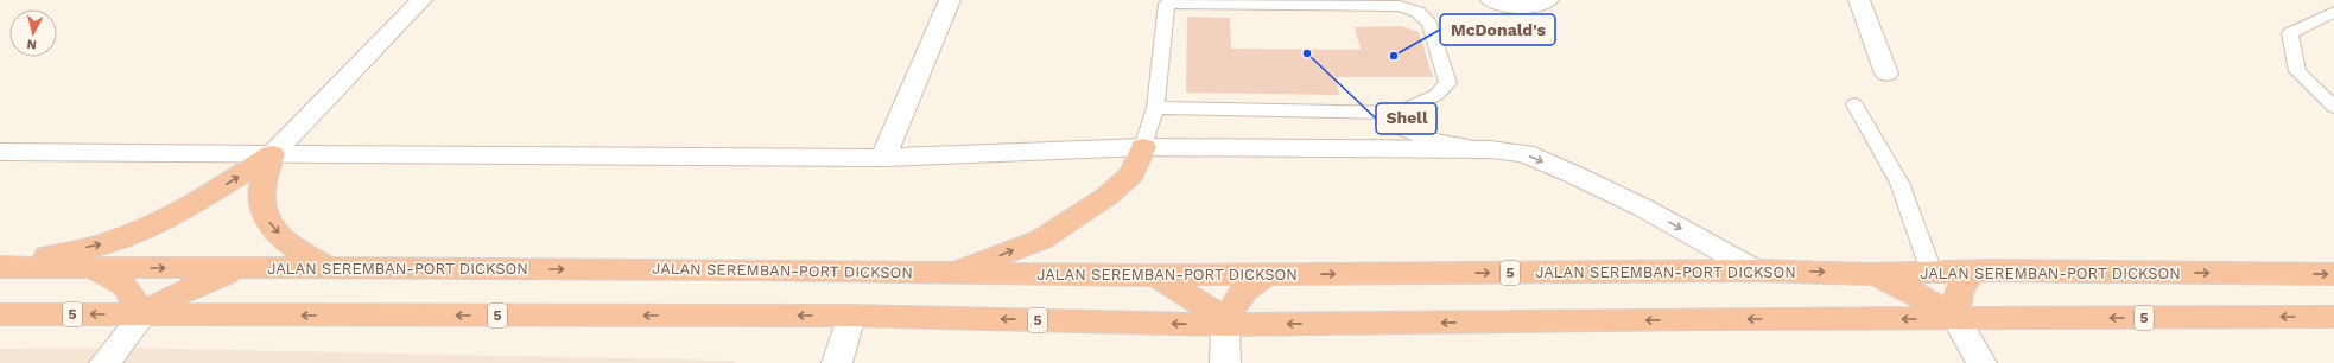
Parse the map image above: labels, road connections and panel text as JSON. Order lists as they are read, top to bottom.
{
  "streets": {
    "highway": ["JALAN SEREMBAN-PORT DICKSON", "5"]
  },
  "places": ["Shell", "McDonald's"],
  "north": "bottom"
}
